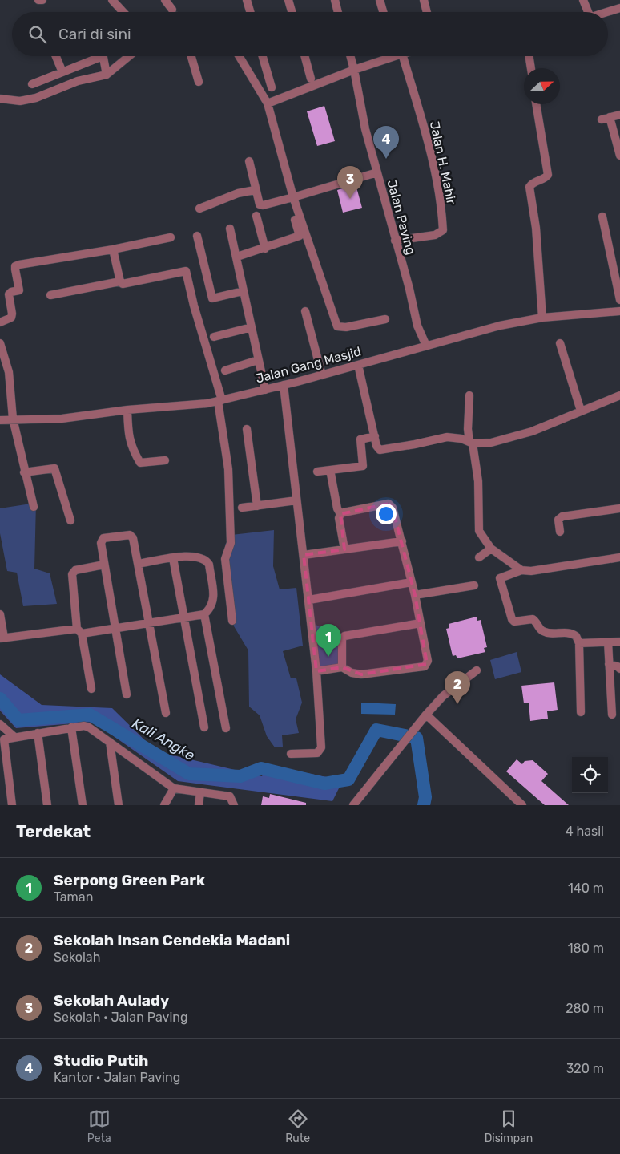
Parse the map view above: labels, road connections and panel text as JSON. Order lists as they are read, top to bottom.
{
  "streets": {
    "street": ["Jalan H. Mahir", "Jalan Paving", "Jalan Gang Masjid"]
  },
  "crossings": [
    ["Jalan H. Mahir", "Jalan Paving"],
    ["Jalan Paving", "Jalan Gang Masjid"]
  ],
  "water": ["Kali Angke"],
  "north": "right",
  "page": {
    "search": "Cari di sini",
    "pins": [
      "4",
      "3",
      "1",
      "2"
    ],
    "heading": ["Terdekat", "4 hasil"],
    "list": [
      {
        "mark": "1",
        "name": "Serpong Green Park",
        "note": "Taman",
        "value": "140 m"
      },
      {
        "mark": "2",
        "name": "Sekolah Insan Cendekia Madani",
        "note": "Sekolah",
        "value": "180 m"
      },
      {
        "mark": "3",
        "name": "Sekolah Aulady",
        "note": "Sekolah · Jalan Paving",
        "value": "280 m"
      },
      {
        "mark": "4",
        "name": "Studio Putih",
        "note": "Kantor · Jalan Paving",
        "value": "320 m"
      }
    ],
    "nav": ["Peta", "Rute", "Disimpan"]
  }
}
